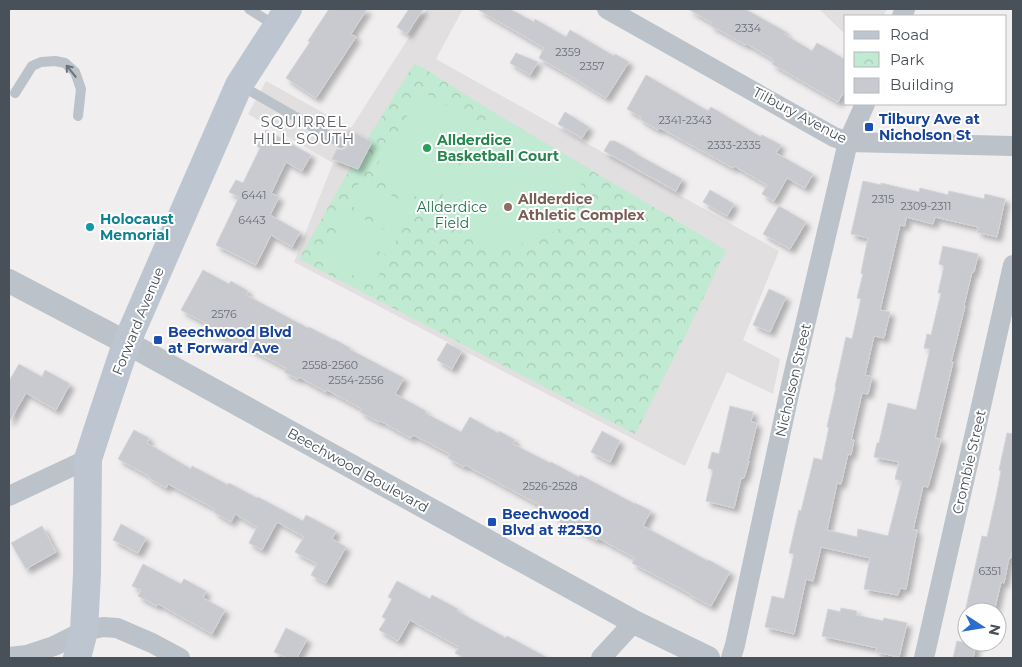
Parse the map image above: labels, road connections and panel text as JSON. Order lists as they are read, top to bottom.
{
  "streets": {
    "main road": ["Forward Avenue"],
    "street": [
      "Tilbury Avenue",
      "Nicholson Street",
      "Crombie Street",
      "Beechwood Boulevard"
    ]
  },
  "crossings": [
    ["Tilbury Avenue", "Nicholson Street"],
    ["Forward Avenue", "Beechwood Boulevard"]
  ],
  "districts": ["SQUIRREL HILL SOUTH"],
  "parks": ["Allderdice Field"],
  "places": {
    "transit": ["Tilbury Ave at Nicholson St", "Beechwood Blvd at Forward Ave", "Beechwood Blvd at #2530"],
    "other": ["Allderdice Basketball Court", "Allderdice Athletic Complex", "Holocaust Memorial"]
  },
  "house_numbers": [
    "2334",
    "2359",
    "2357",
    "2341-2343",
    "2333-2335",
    "6441",
    "2315",
    "2309-2311",
    "6443",
    "2576",
    "2558-2560",
    "2554-2556",
    "2526-2528",
    "6351"
  ],
  "legend": ["Road", "Park", "Building"],
  "north": "right"
}
